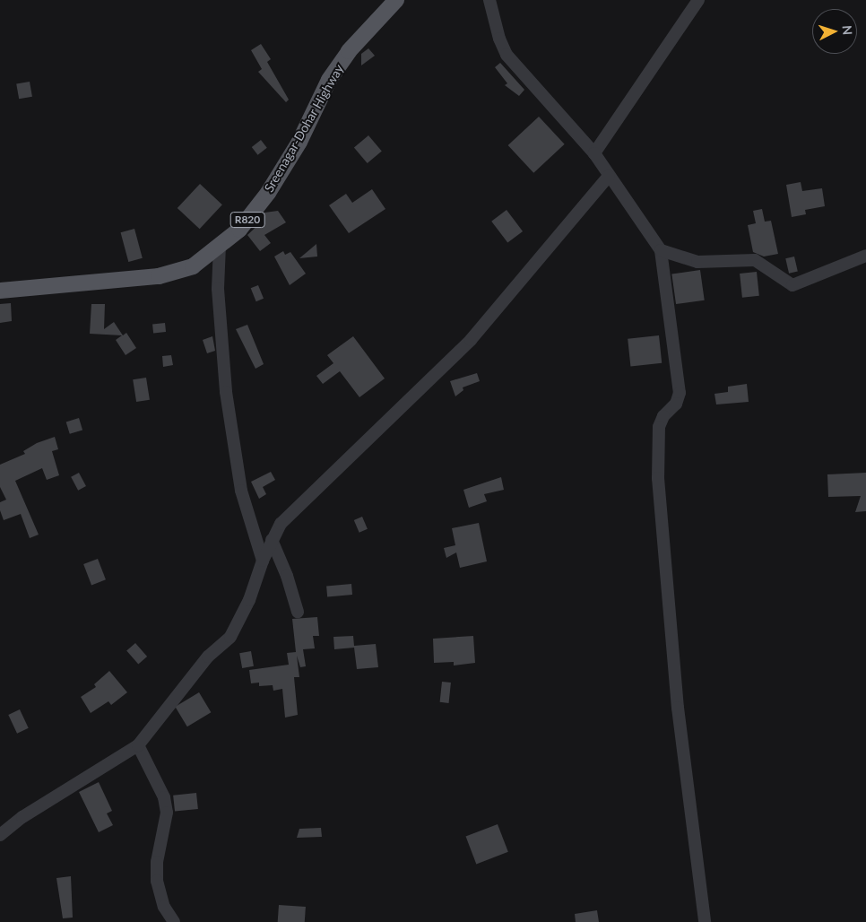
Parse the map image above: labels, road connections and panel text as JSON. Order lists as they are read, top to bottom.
{
  "streets": {
    "main road": ["Sreenagar-Dohar Highway", "R820"]
  },
  "north": "right"
}
